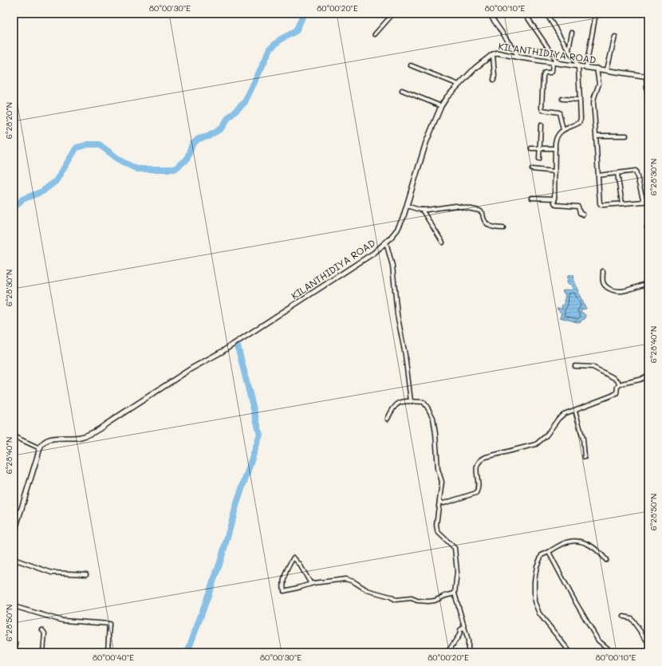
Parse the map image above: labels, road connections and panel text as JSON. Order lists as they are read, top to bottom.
{
  "streets": {
    "street": ["KILANTHIDIYA ROAD"]
  },
  "coordinates": [
    "80°00'30\"E",
    "80°00'20\"E",
    "80°00'10\"E",
    "6°28'20\"N",
    "6°28'30\"N",
    "6°28'40\"N",
    "6°28'50\"N",
    "80°00'40\"E"
  ]
}
